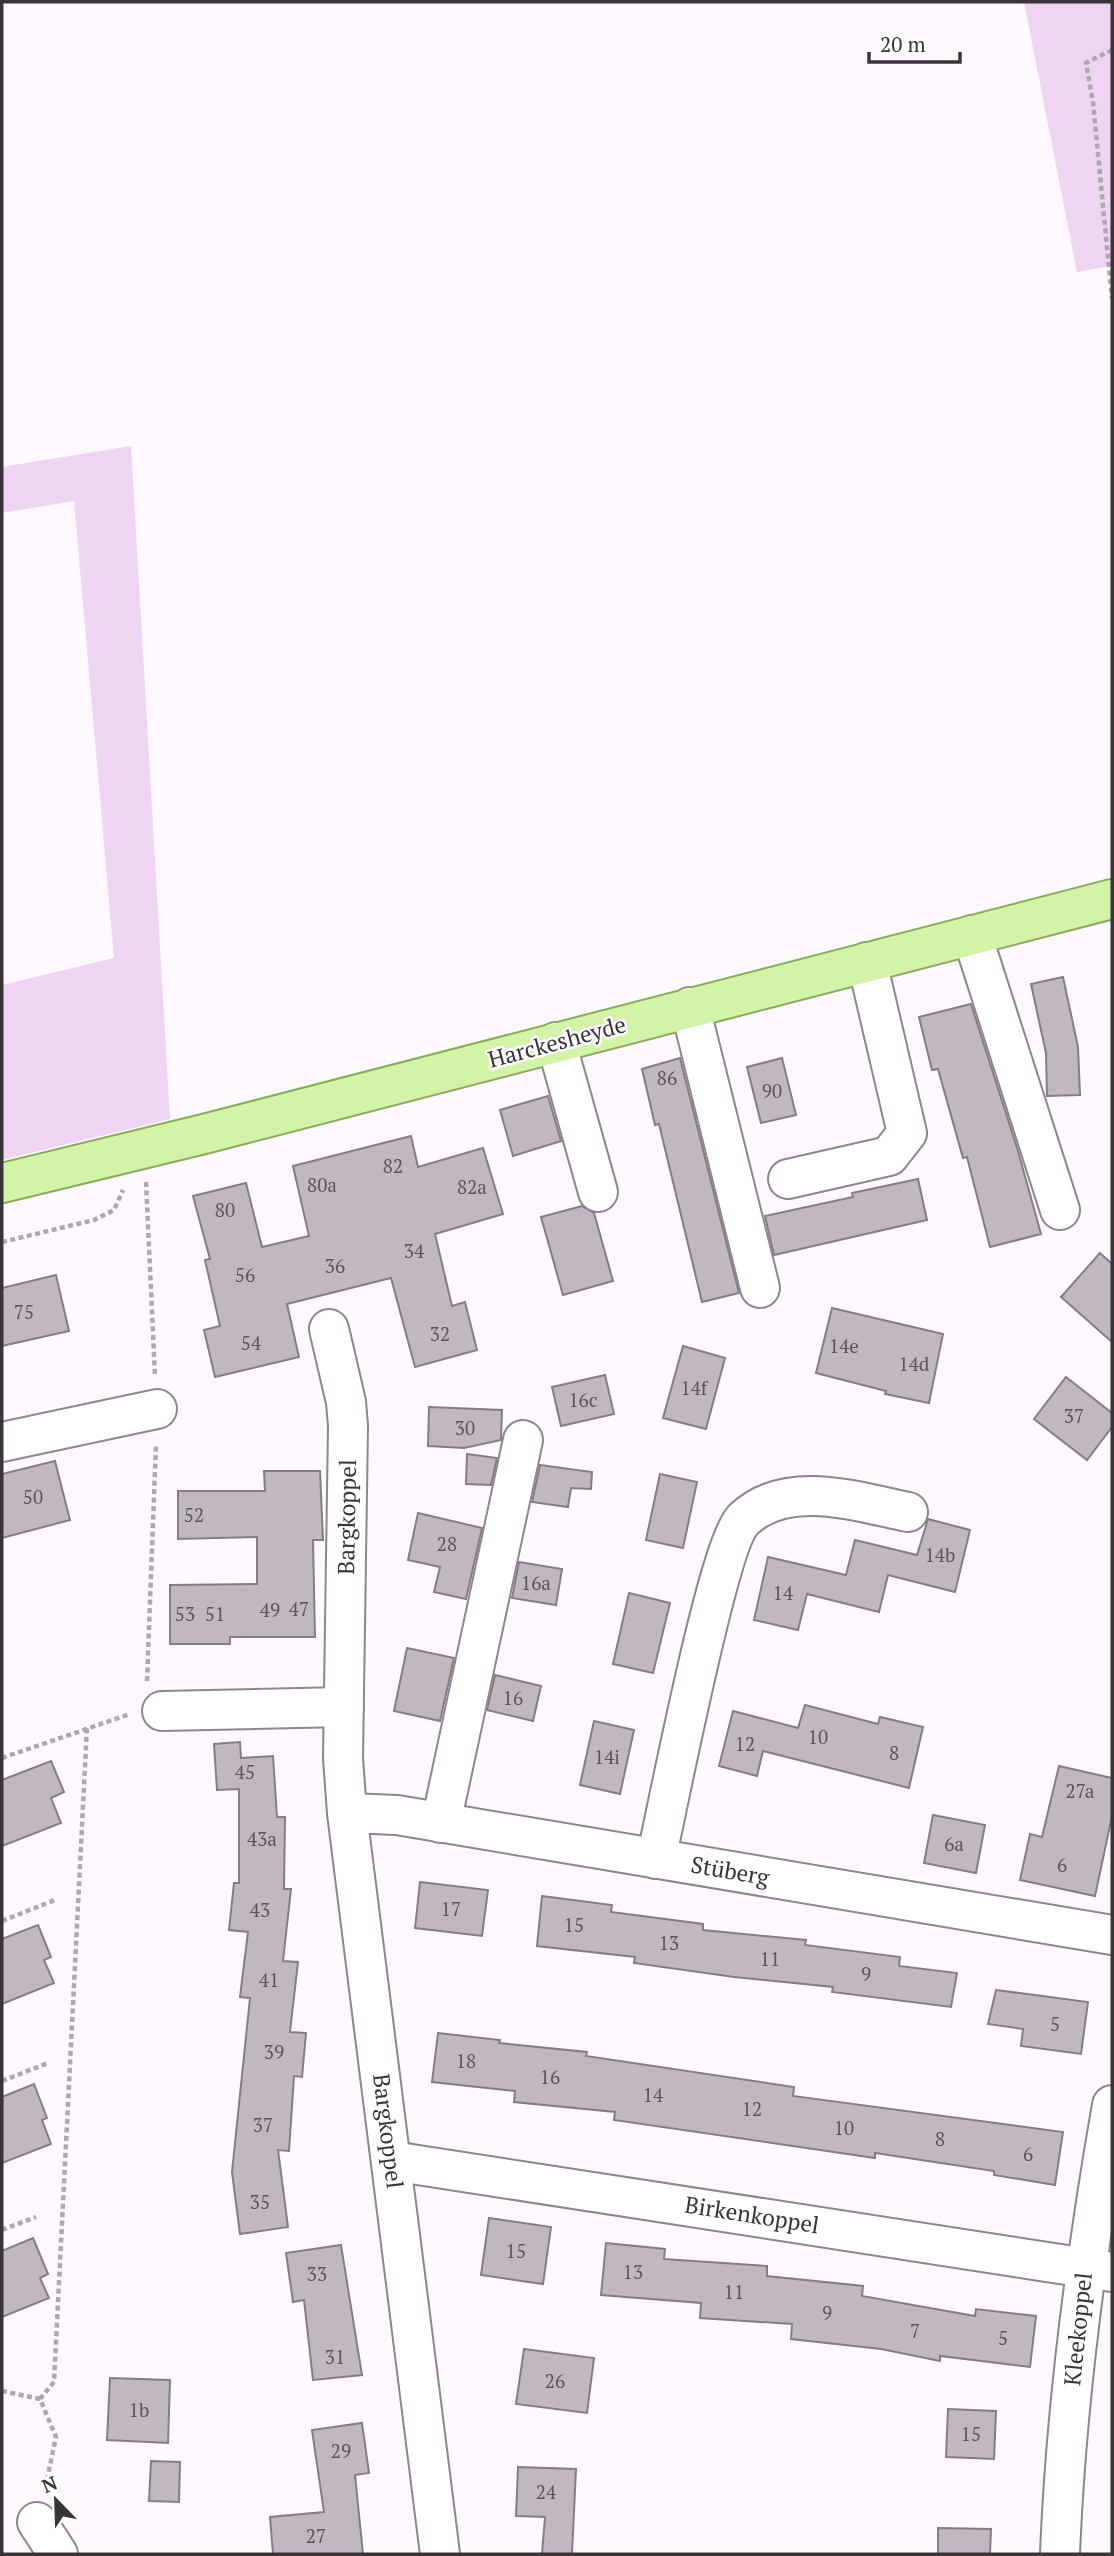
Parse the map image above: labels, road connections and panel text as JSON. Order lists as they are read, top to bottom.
{
  "streets": {
    "main road": ["Harckesheyde"],
    "street": [
      "Bargkoppel",
      "Stüberg",
      "Birkenkoppel",
      "Kleekoppel"
    ]
  },
  "crossings": [
    ["Bargkoppel", "Stüberg"],
    ["Bargkoppel", "Birkenkoppel"],
    ["Birkenkoppel", "Kleekoppel"]
  ],
  "house_numbers": [
    "86",
    "90",
    "82",
    "80a",
    "82a",
    "80",
    "34",
    "36",
    "56",
    "75",
    "32",
    "54",
    "14e",
    "14d",
    "14f",
    "16c",
    "37",
    "30",
    "50",
    "52",
    "28",
    "14b",
    "16a",
    "14",
    "47",
    "49",
    "53",
    "51",
    "16",
    "10",
    "12",
    "8",
    "14i",
    "45",
    "27a",
    "43a",
    "6a",
    "6",
    "17",
    "43",
    "15",
    "13",
    "11",
    "9",
    "41",
    "5",
    "39",
    "18",
    "16",
    "14",
    "12",
    "37",
    "10",
    "8",
    "6",
    "35",
    "15",
    "13",
    "33",
    "11",
    "9",
    "7",
    "5",
    "31",
    "26",
    "1b",
    "15",
    "29",
    "24",
    "27"
  ],
  "scale_bar": "20 m",
  "north": "top left"
}
